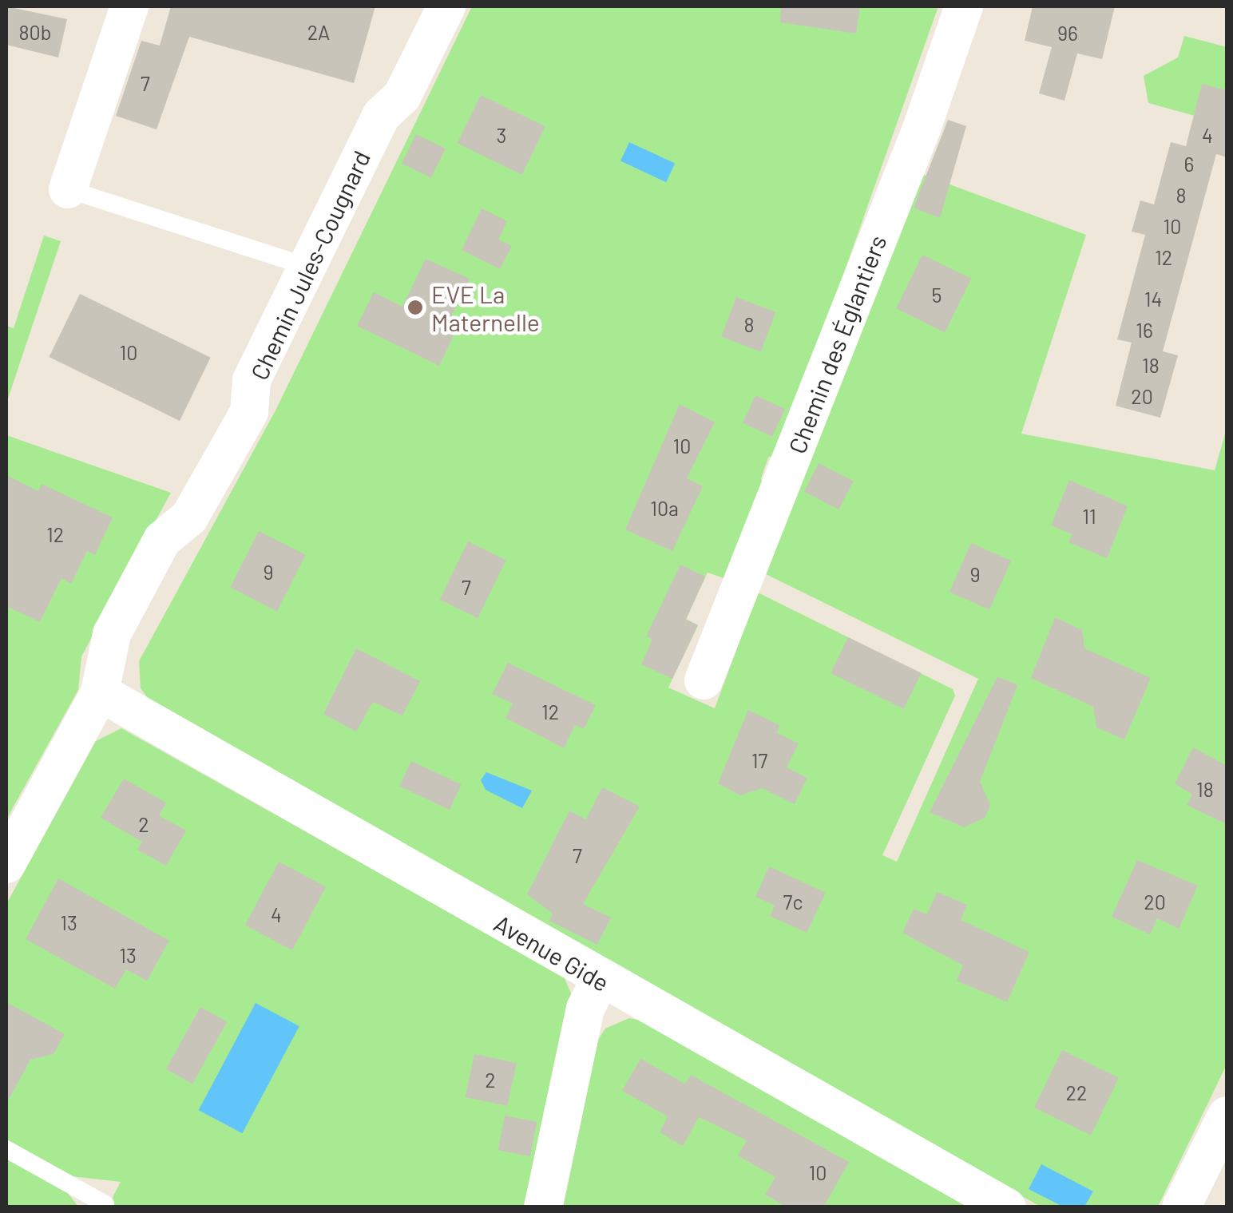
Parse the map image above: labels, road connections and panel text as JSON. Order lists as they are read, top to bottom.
{
  "streets": {
    "street": ["Chemin Jules-Cougnard", "Chemin des Églantiers", "Avenue Gide"]
  },
  "crossings": [
    ["Chemin Jules-Cougnard", "Avenue Gide"]
  ],
  "places": ["EVE La Maternelle"],
  "house_numbers": [
    "80b",
    "2A",
    "96",
    "7",
    "3",
    "4",
    "6",
    "8",
    "10",
    "12",
    "5",
    "14",
    "8",
    "16",
    "10",
    "18",
    "20",
    "10",
    "10a",
    "11",
    "12",
    "9",
    "9",
    "7",
    "12",
    "17",
    "18",
    "2",
    "7",
    "7c",
    "20",
    "4",
    "13",
    "13",
    "2",
    "22",
    "10"
  ]
}
